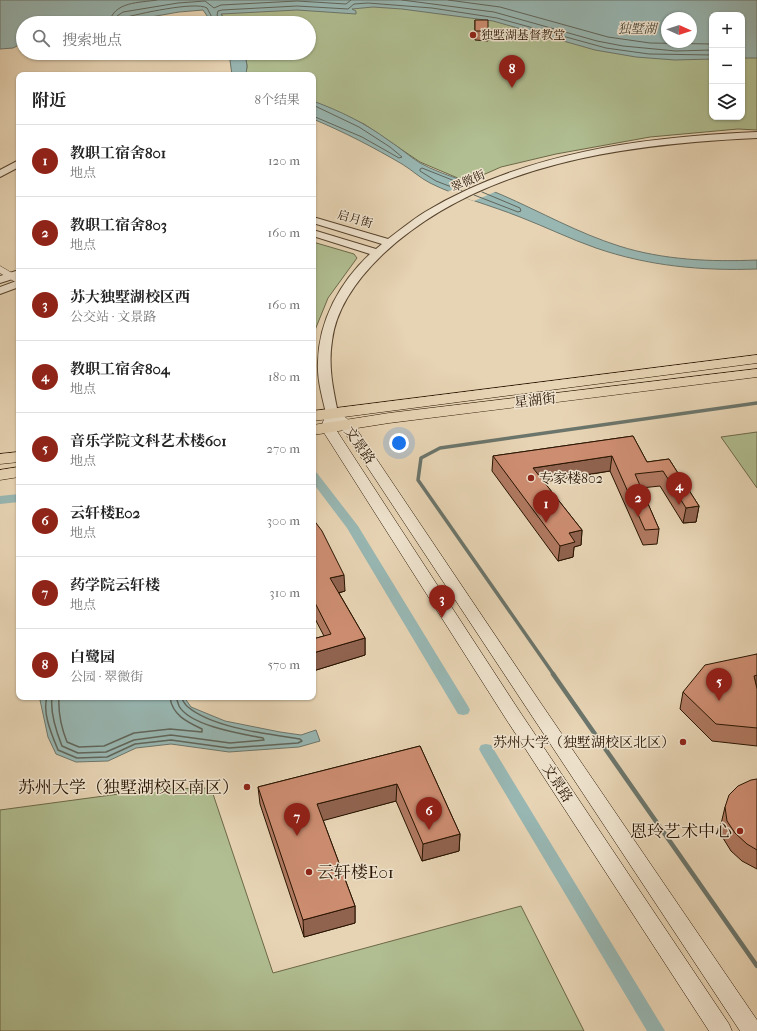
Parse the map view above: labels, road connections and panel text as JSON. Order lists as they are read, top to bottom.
{
  "streets": {
    "main road": ["星湖街", "文景路"],
    "street": ["翠微街", "启月街"]
  },
  "crossings": [
    ["翠微街", "启月街"],
    ["翠微街", "星湖街"],
    ["翠微街", "文景路"],
    ["星湖街", "文景路"]
  ],
  "water": ["独墅湖"],
  "places": [
    "独墅湖基督教堂",
    "专家楼802",
    "苏州大学（独墅湖校区北区）",
    "苏州大学（独墅湖校区南区）",
    "恩玲艺术中心",
    "云轩楼E01"
  ],
  "north": "right",
  "page": {
    "map_buttons": ["+", "−"],
    "search": "搜索地点",
    "pins": [
      "8",
      "4",
      "2",
      "1",
      "3",
      "5",
      "6",
      "7"
    ],
    "heading": ["附近", "8个结果"],
    "list": [
      {
        "mark": "1",
        "name": "教职工宿舍801",
        "note": "地点",
        "value": "120 m"
      },
      {
        "mark": "2",
        "name": "教职工宿舍803",
        "note": "地点",
        "value": "160 m"
      },
      {
        "mark": "3",
        "name": "苏大独墅湖校区西",
        "note": "公交站 · 文景路",
        "value": "160 m"
      },
      {
        "mark": "4",
        "name": "教职工宿舍804",
        "note": "地点",
        "value": "180 m"
      },
      {
        "mark": "5",
        "name": "音乐学院文科艺术楼601",
        "note": "地点",
        "value": "270 m"
      },
      {
        "mark": "6",
        "name": "云轩楼E02",
        "note": "地点",
        "value": "300 m"
      },
      {
        "mark": "7",
        "name": "药学院云轩楼",
        "note": "地点",
        "value": "310 m"
      },
      {
        "mark": "8",
        "name": "白鹭园",
        "note": "公园 · 翠微街",
        "value": "570 m"
      }
    ]
  }
}
